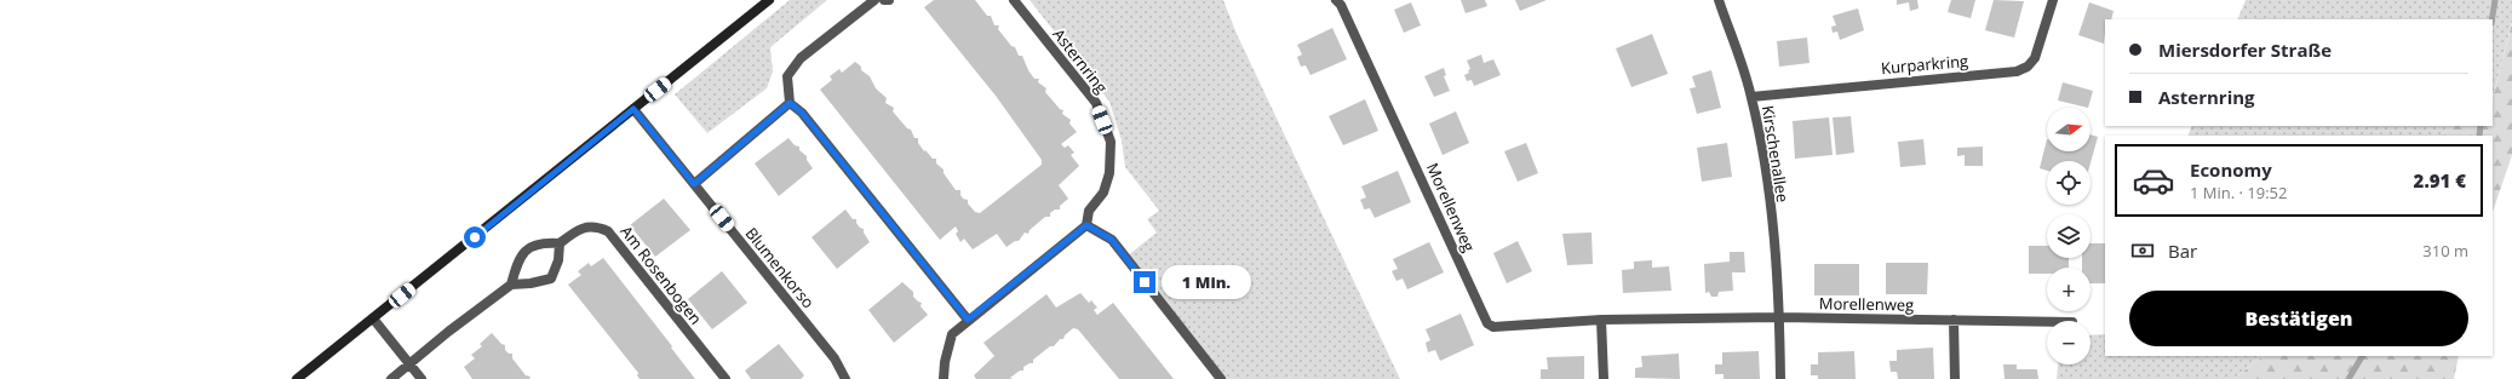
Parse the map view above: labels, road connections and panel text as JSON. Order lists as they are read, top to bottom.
{
  "streets": {
    "street": [
      "Asternring",
      "Kurparkring",
      "Kirschenallee",
      "Morellenweg",
      "Blumenkorso",
      "Am Rosenbogen"
    ]
  },
  "crossings": [
    ["Kurparkring", "Kirschenallee"],
    ["Kirschenallee", "Morellenweg"]
  ],
  "north": "right",
  "page": {
    "banner": ["Miersdorfer Straße", "Asternring"],
    "map_buttons": ["+", "−"],
    "list": [
      {
        "name": "Economy",
        "note": "1 Min. · 19:52",
        "value": "2.91 €"
      }
    ],
    "pay": ["Bar", "310 m"],
    "bubble": "1 Min.",
    "buttons": "Bestätigen"
  }
}
